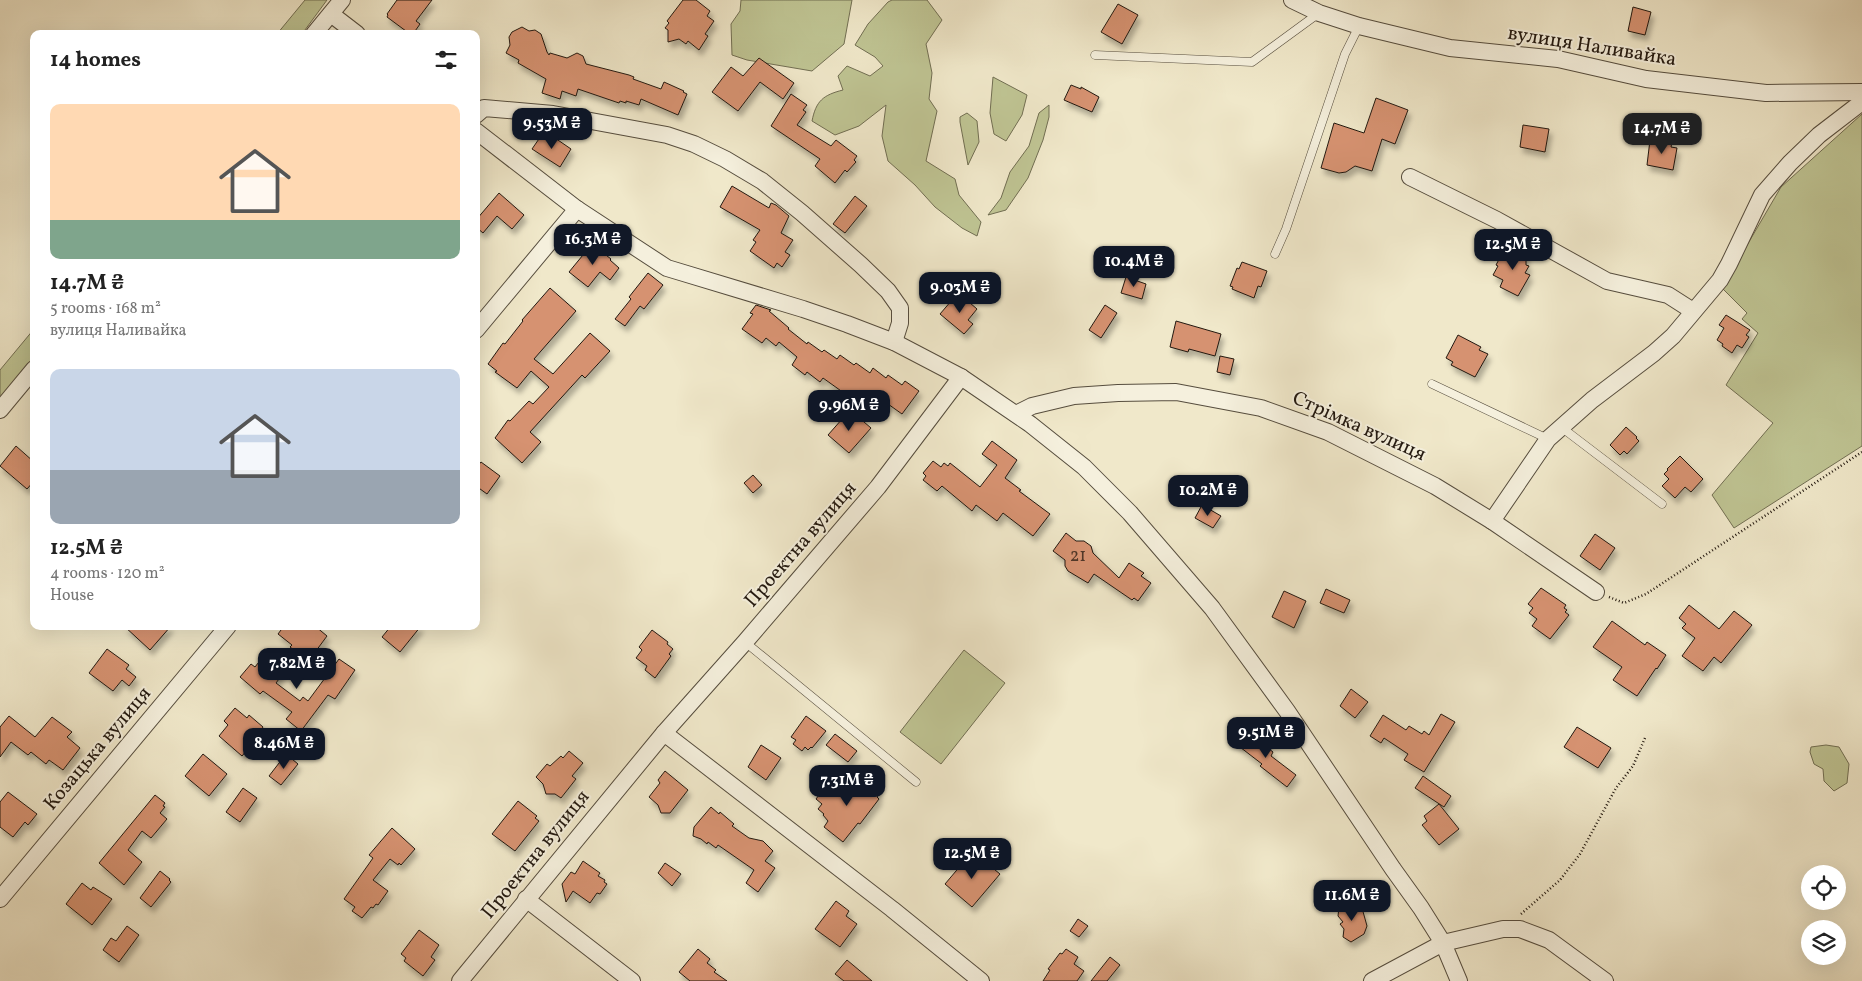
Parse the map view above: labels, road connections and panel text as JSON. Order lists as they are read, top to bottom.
{
  "streets": {
    "street": [
      "вулиця Наливайка",
      "Стрімка вулиця",
      "Проектна вулиця",
      "Козацька вулиця"
    ]
  },
  "house_numbers": ["21"],
  "page": {
    "heading": "14 homes",
    "list": [
      {
        "name": "14.7M ₴",
        "note": "5 rooms · 168 m² · вулиця Наливайка"
      },
      {
        "name": "12.5M ₴",
        "note": "4 rooms · 120 m² · House"
      }
    ],
    "price": [
      "9.53M ₴",
      "14.7M ₴",
      "16.3M ₴",
      "12.5M ₴",
      "10.4M ₴",
      "9.03M ₴",
      "9.96M ₴",
      "10.2M ₴",
      "7.82M ₴",
      "9.51M ₴",
      "8.46M ₴",
      "7.31M ₴",
      "12.5M ₴",
      "11.6M ₴"
    ]
  }
}
